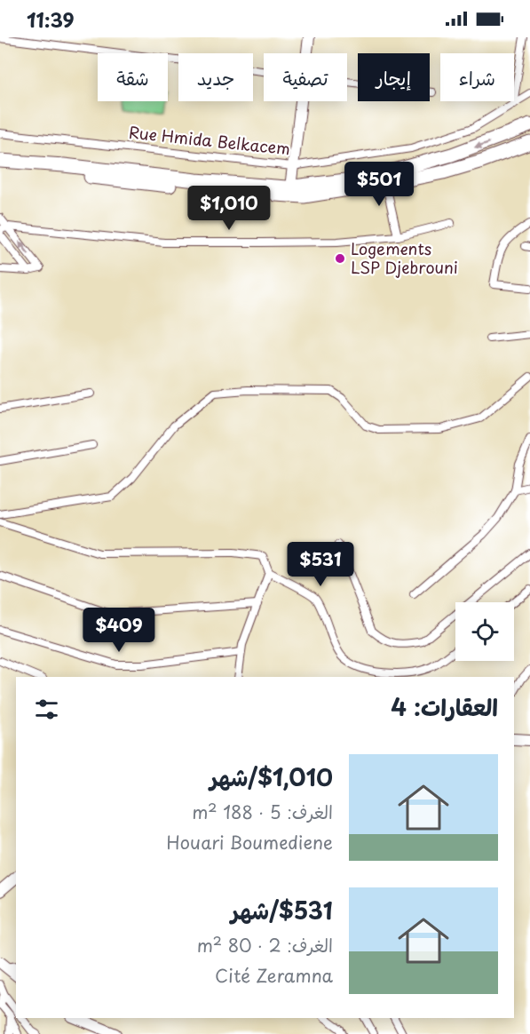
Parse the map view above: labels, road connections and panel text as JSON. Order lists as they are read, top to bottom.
{
  "streets": {
    "street": ["Rue Hmida Belkacem"]
  },
  "places": ["Logements LSP Djebrouni"],
  "page": {
    "status": "11:39",
    "chip": [
      "شراء",
      "إيجار",
      "تصفية",
      "جديد",
      "شقة"
    ],
    "price": [
      "$501",
      "$1,010",
      "$531",
      "$409"
    ],
    "heading": "العقارات: 4",
    "list": [
      {
        "name": "$1,010/شهر",
        "note": "الغرف: 5 · 188 m² · Houari Boumediene"
      },
      {
        "name": "$531/شهر",
        "note": "الغرف: 2 · 80 m² · Cité Zeramna"
      }
    ]
  }
}
